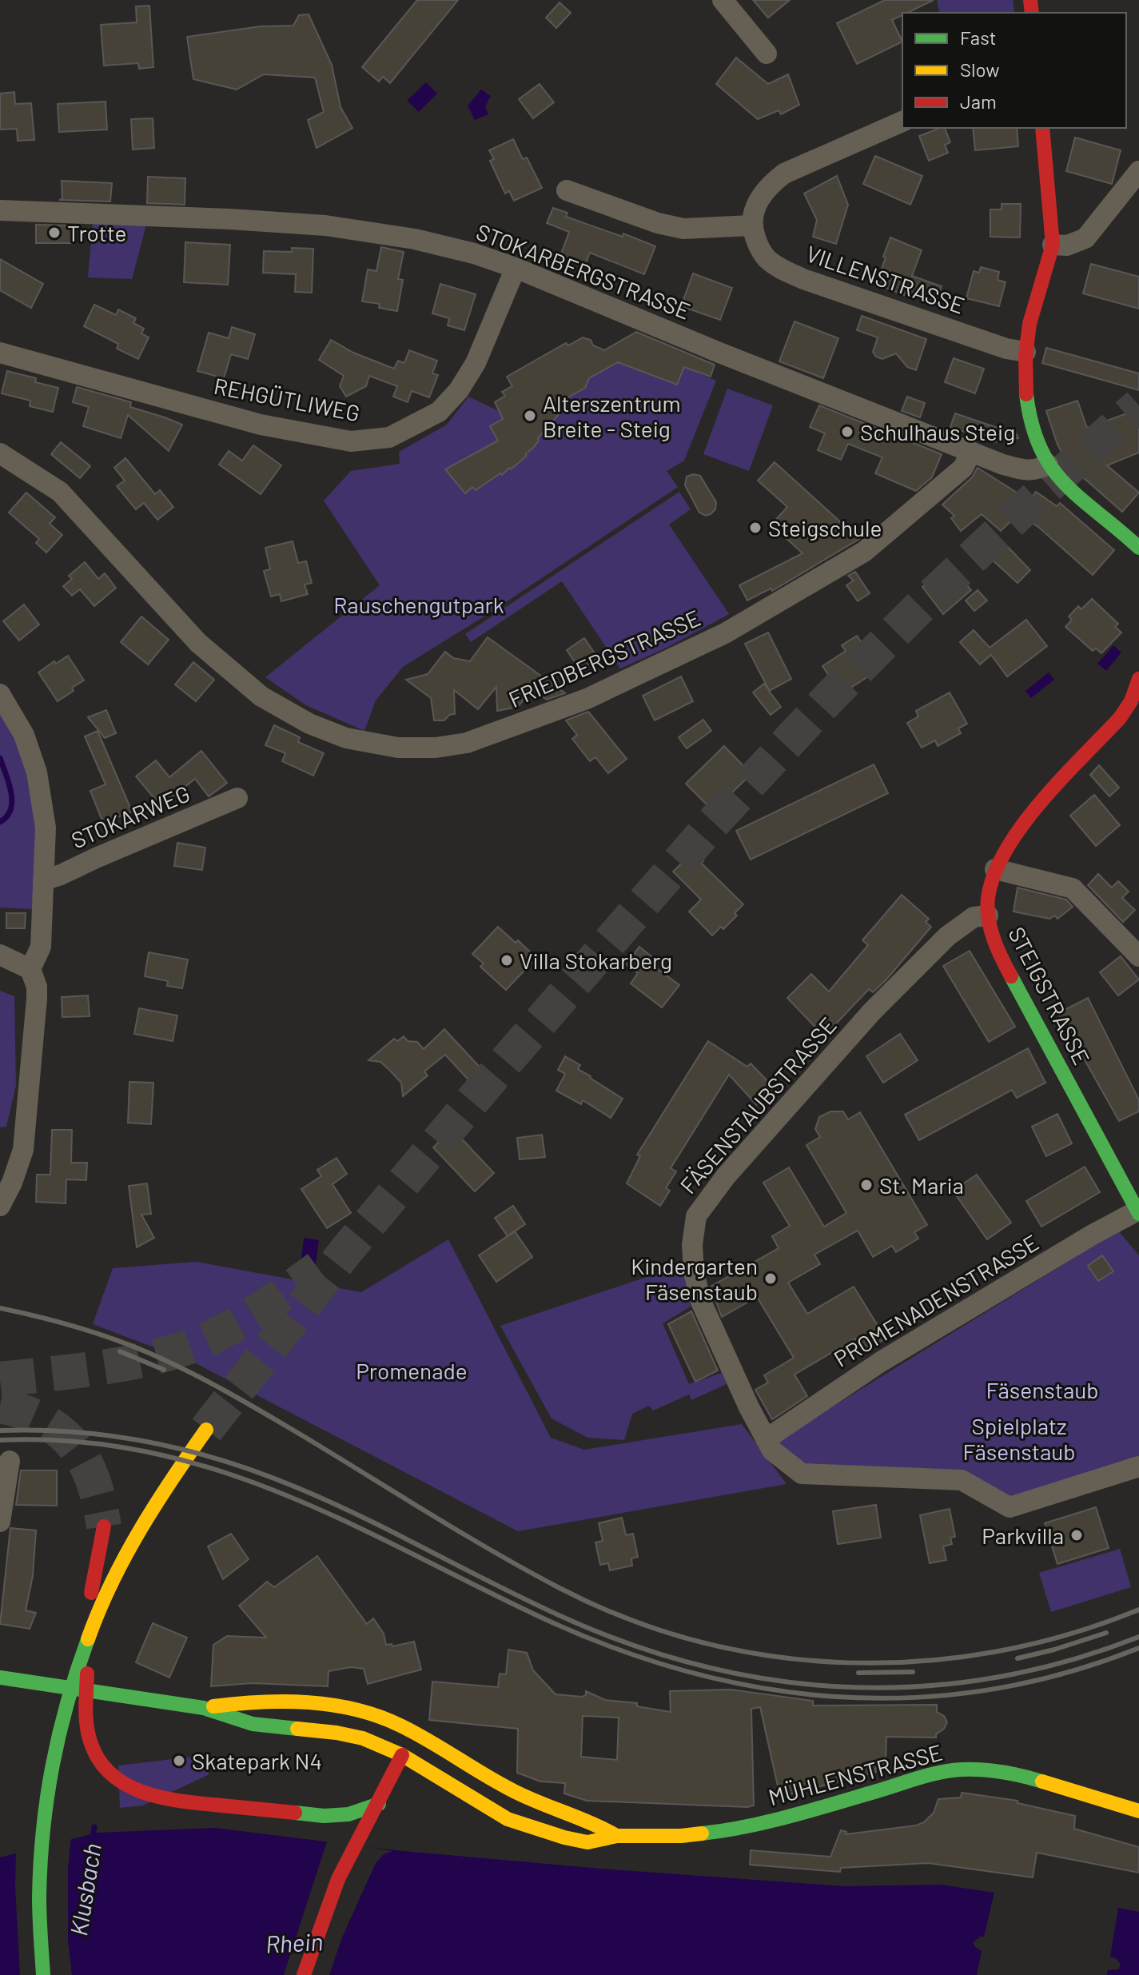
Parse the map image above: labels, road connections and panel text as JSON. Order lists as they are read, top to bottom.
{
  "streets": {
    "main road": ["STEIGSTRASSE", "MÜHLENSTRASSE"],
    "street": [
      "STOKARBERGSTRASSE",
      "VILLENSTRASSE",
      "REHGÜTLIWEG",
      "FRIEDBERGSTRASSE",
      "STOKARWEG",
      "FÄSENSTAUBSTRASSE",
      "PROMENADENSTRASSE"
    ]
  },
  "crossings": [
    ["STOKARBERGSTRASSE", "REHGÜTLIWEG"],
    ["STOKARBERGSTRASSE", "FRIEDBERGSTRASSE"],
    ["STEIGSTRASSE", "FÄSENSTAUBSTRASSE"],
    ["STEIGSTRASSE", "PROMENADENSTRASSE"],
    ["FÄSENSTAUBSTRASSE", "PROMENADENSTRASSE"]
  ],
  "water": ["Klusbach", "Rhein"],
  "parks": [
    "Rauschengutpark",
    "Promenade",
    "Fäsenstaub",
    "Spielplatz Fäsenstaub"
  ],
  "places": [
    "Trotte",
    "Alterszentrum Breite - Steig",
    "Schulhaus Steig",
    "Steigschule",
    "Villa Stokarberg",
    "St. Maria",
    "Kindergarten Fäsenstaub",
    "Parkvilla",
    "Skatepark N4"
  ],
  "legend": ["Fast", "Slow", "Jam"]
}
